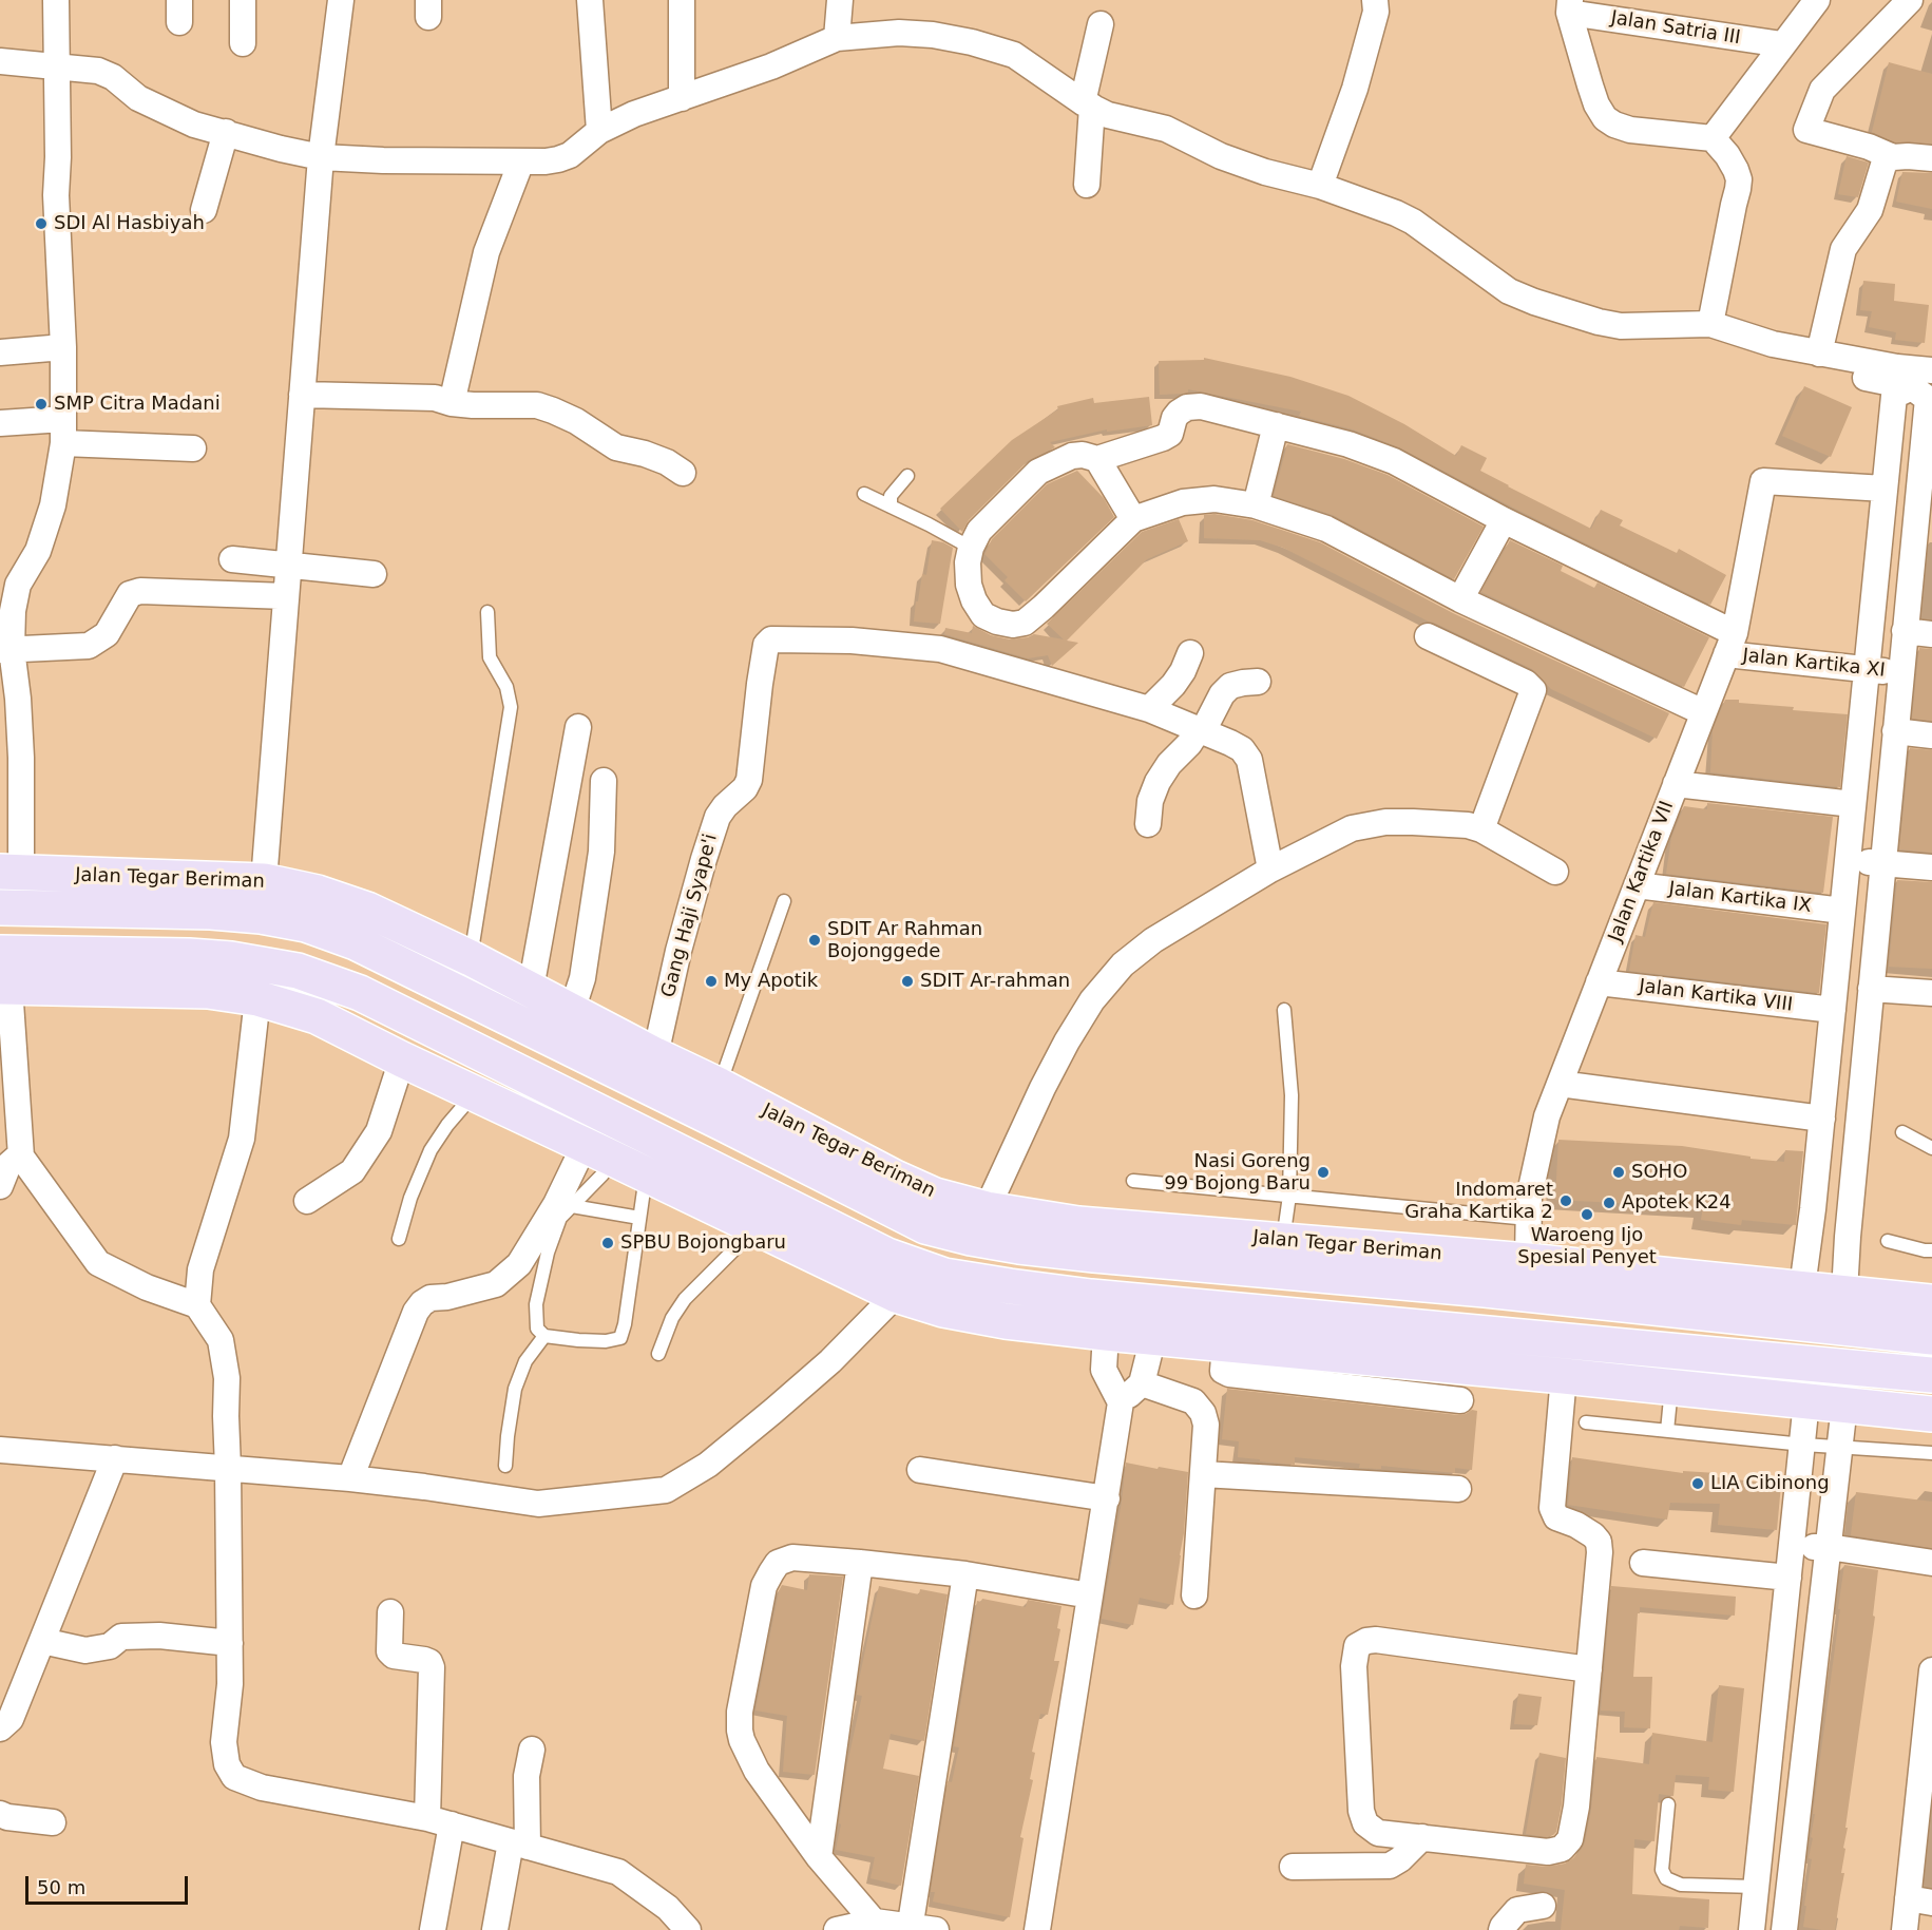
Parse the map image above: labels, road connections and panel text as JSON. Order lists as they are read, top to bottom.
{
  "streets": {
    "main road": ["Jalan Tegar Beriman"],
    "street": [
      "Jalan Satria III",
      "Jalan Kartika XI",
      "Jalan Kartika VII",
      "Jalan Kartika IX",
      "Gang Haji Syape'i",
      "Jalan Kartika VIII"
    ]
  },
  "crossings": [
    ["Jalan Kartika XI", "Jalan Kartika VII"],
    ["Jalan Kartika VII", "Jalan Tegar Beriman"],
    ["Jalan Kartika VII", "Jalan Kartika IX"],
    ["Jalan Kartika VII", "Jalan Kartika VIII"],
    ["Jalan Tegar Beriman", "Gang Haji Syape'i"]
  ],
  "places": [
    "SDI Al Hasbiyah",
    "SMP Citra Madani",
    "SDIT Ar Rahman Bojonggede",
    "My Apotik",
    "SDIT Ar-rahman",
    "Nasi Goreng 99 Bojong Baru",
    "SOHO",
    "Indomaret Graha Kartika 2",
    "Apotek K24",
    "Waroeng Ijo Spesial Penyet",
    "SPBU Bojongbaru",
    "LIA Cibinong"
  ],
  "scale_bar": "50 m"
}
